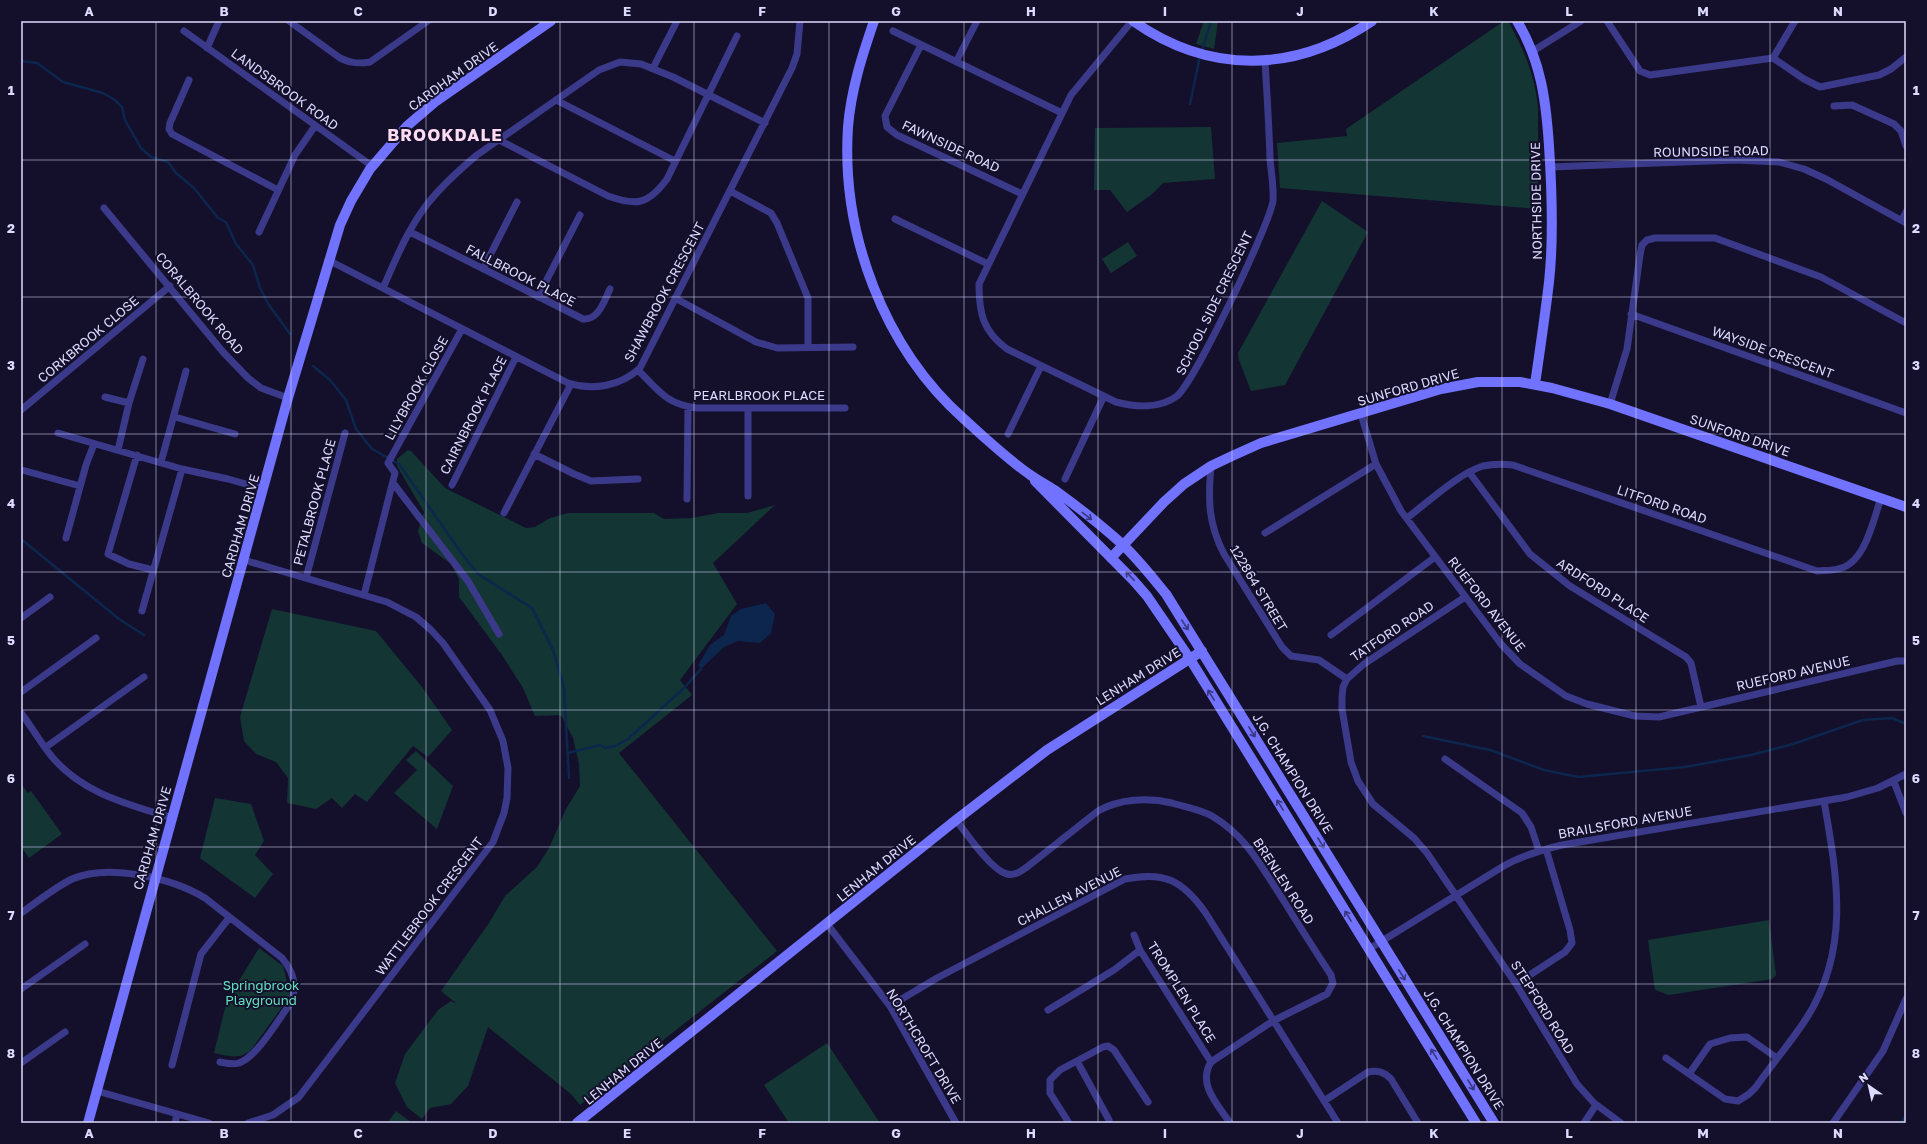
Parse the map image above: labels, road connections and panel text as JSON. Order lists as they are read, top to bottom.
{
  "streets": {
    "street": [
      "CARDHAM DRIVE",
      "LANDSBROOK ROAD",
      "FAWNSIDE ROAD",
      "ROUNDSIDE ROAD",
      "NORTHSIDE DRIVE",
      "FALLBROOK PLACE",
      "SHAWBROOK CRESCENT",
      "CORALBROOK ROAD",
      "SCHOOL SIDE CRESCENT",
      "CORKBROOK CLOSE",
      "WAYSIDE CRESCENT",
      "SUNFORD DRIVE",
      "LILYBROOK CLOSE",
      "PEARLBROOK PLACE",
      "CAIRNBROOK PLACE",
      "PETALBROOK PLACE",
      "LITFORD ROAD",
      "122864 STREET",
      "ARDFORD PLACE",
      "RUEFORD AVENUE",
      "TATFORD ROAD",
      "LENHAM DRIVE",
      "J.G. CHAMPION DRIVE",
      "BRAILSFORD AVENUE",
      "BRENLEN ROAD",
      "CHALLEN AVENUE",
      "WATTLEBROOK CRESCENT",
      "TROMPLEN PLACE",
      "STEPFORD ROAD",
      "NORTHCROFT DRIVE"
    ]
  },
  "crossings": [
    ["CARDHAM DRIVE", "LANDSBROOK ROAD"],
    ["CARDHAM DRIVE", "SHAWBROOK CRESCENT"],
    ["CARDHAM DRIVE", "CORALBROOK ROAD"],
    ["CARDHAM DRIVE", "WATTLEBROOK CRESCENT"],
    ["FAWNSIDE ROAD", "SCHOOL SIDE CRESCENT"],
    ["ROUNDSIDE ROAD", "NORTHSIDE DRIVE"],
    ["NORTHSIDE DRIVE", "SUNFORD DRIVE"],
    ["SHAWBROOK CRESCENT", "LILYBROOK CLOSE"],
    ["SHAWBROOK CRESCENT", "PEARLBROOK PLACE"],
    ["SHAWBROOK CRESCENT", "CAIRNBROOK PLACE"],
    ["CORALBROOK ROAD", "CORKBROOK CLOSE"],
    ["SUNFORD DRIVE", "LITFORD ROAD"],
    ["SUNFORD DRIVE", "122864 STREET"],
    ["SUNFORD DRIVE", "RUEFORD AVENUE"],
    ["SUNFORD DRIVE", "J.G. CHAMPION DRIVE"],
    ["PETALBROOK PLACE", "WATTLEBROOK CRESCENT"],
    ["LITFORD ROAD", "ARDFORD PLACE"],
    ["LITFORD ROAD", "RUEFORD AVENUE"],
    ["122864 STREET", "TATFORD ROAD"],
    ["ARDFORD PLACE", "RUEFORD AVENUE"],
    ["RUEFORD AVENUE", "TATFORD ROAD"],
    ["TATFORD ROAD", "BRAILSFORD AVENUE"],
    ["TATFORD ROAD", "STEPFORD ROAD"],
    ["LENHAM DRIVE", "J.G. CHAMPION DRIVE"],
    ["LENHAM DRIVE", "BRENLEN ROAD"],
    ["LENHAM DRIVE", "NORTHCROFT DRIVE"],
    ["J.G. CHAMPION DRIVE", "BRAILSFORD AVENUE"],
    ["BRAILSFORD AVENUE", "STEPFORD ROAD"],
    ["BRENLEN ROAD", "CHALLEN AVENUE"],
    ["BRENLEN ROAD", "TROMPLEN PLACE"],
    ["CHALLEN AVENUE", "TROMPLEN PLACE"],
    ["CHALLEN AVENUE", "NORTHCROFT DRIVE"]
  ],
  "districts": ["BROOKDALE"],
  "parks": ["Springbrook Playground"],
  "north": "top left",
  "grid": {
    "columns": [
      "A",
      "B",
      "C",
      "D",
      "E",
      "F",
      "G",
      "H",
      "I",
      "J",
      "K",
      "L",
      "M",
      "N"
    ],
    "rows": [
      "1",
      "2",
      "3",
      "4",
      "5",
      "6",
      "7",
      "8"
    ]
  }
}
